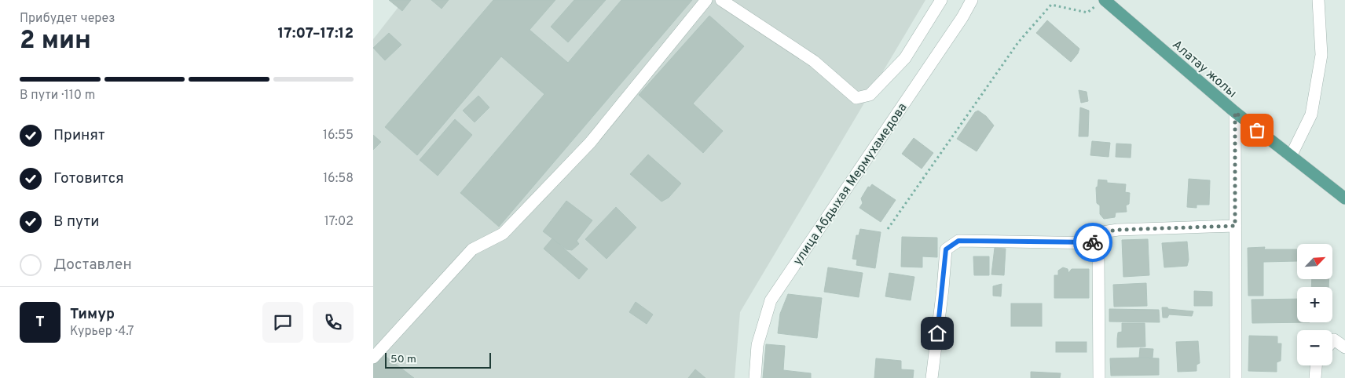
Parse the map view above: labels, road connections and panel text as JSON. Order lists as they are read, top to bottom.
{
  "streets": {
    "main road": ["Алатау жолы"],
    "street": ["улица Абдыхая Мермухамедова"]
  },
  "scale_bar": "50 m",
  "north": "top right",
  "page": {
    "heading": ["2 мин", "Прибудет через", "17:07–17:12"],
    "panel": ["Тимур", "Курьер · 4.7"],
    "bar": "В пути · 110 m",
    "list": [
      ["Принят", "16:55"],
      ["Готовится", "16:58"],
      ["В пути", "17:02"],
      "Доставлен"
    ],
    "map_buttons": ["+", "−"],
    "round": "Т",
    "scale": "50 m"
  }
}
